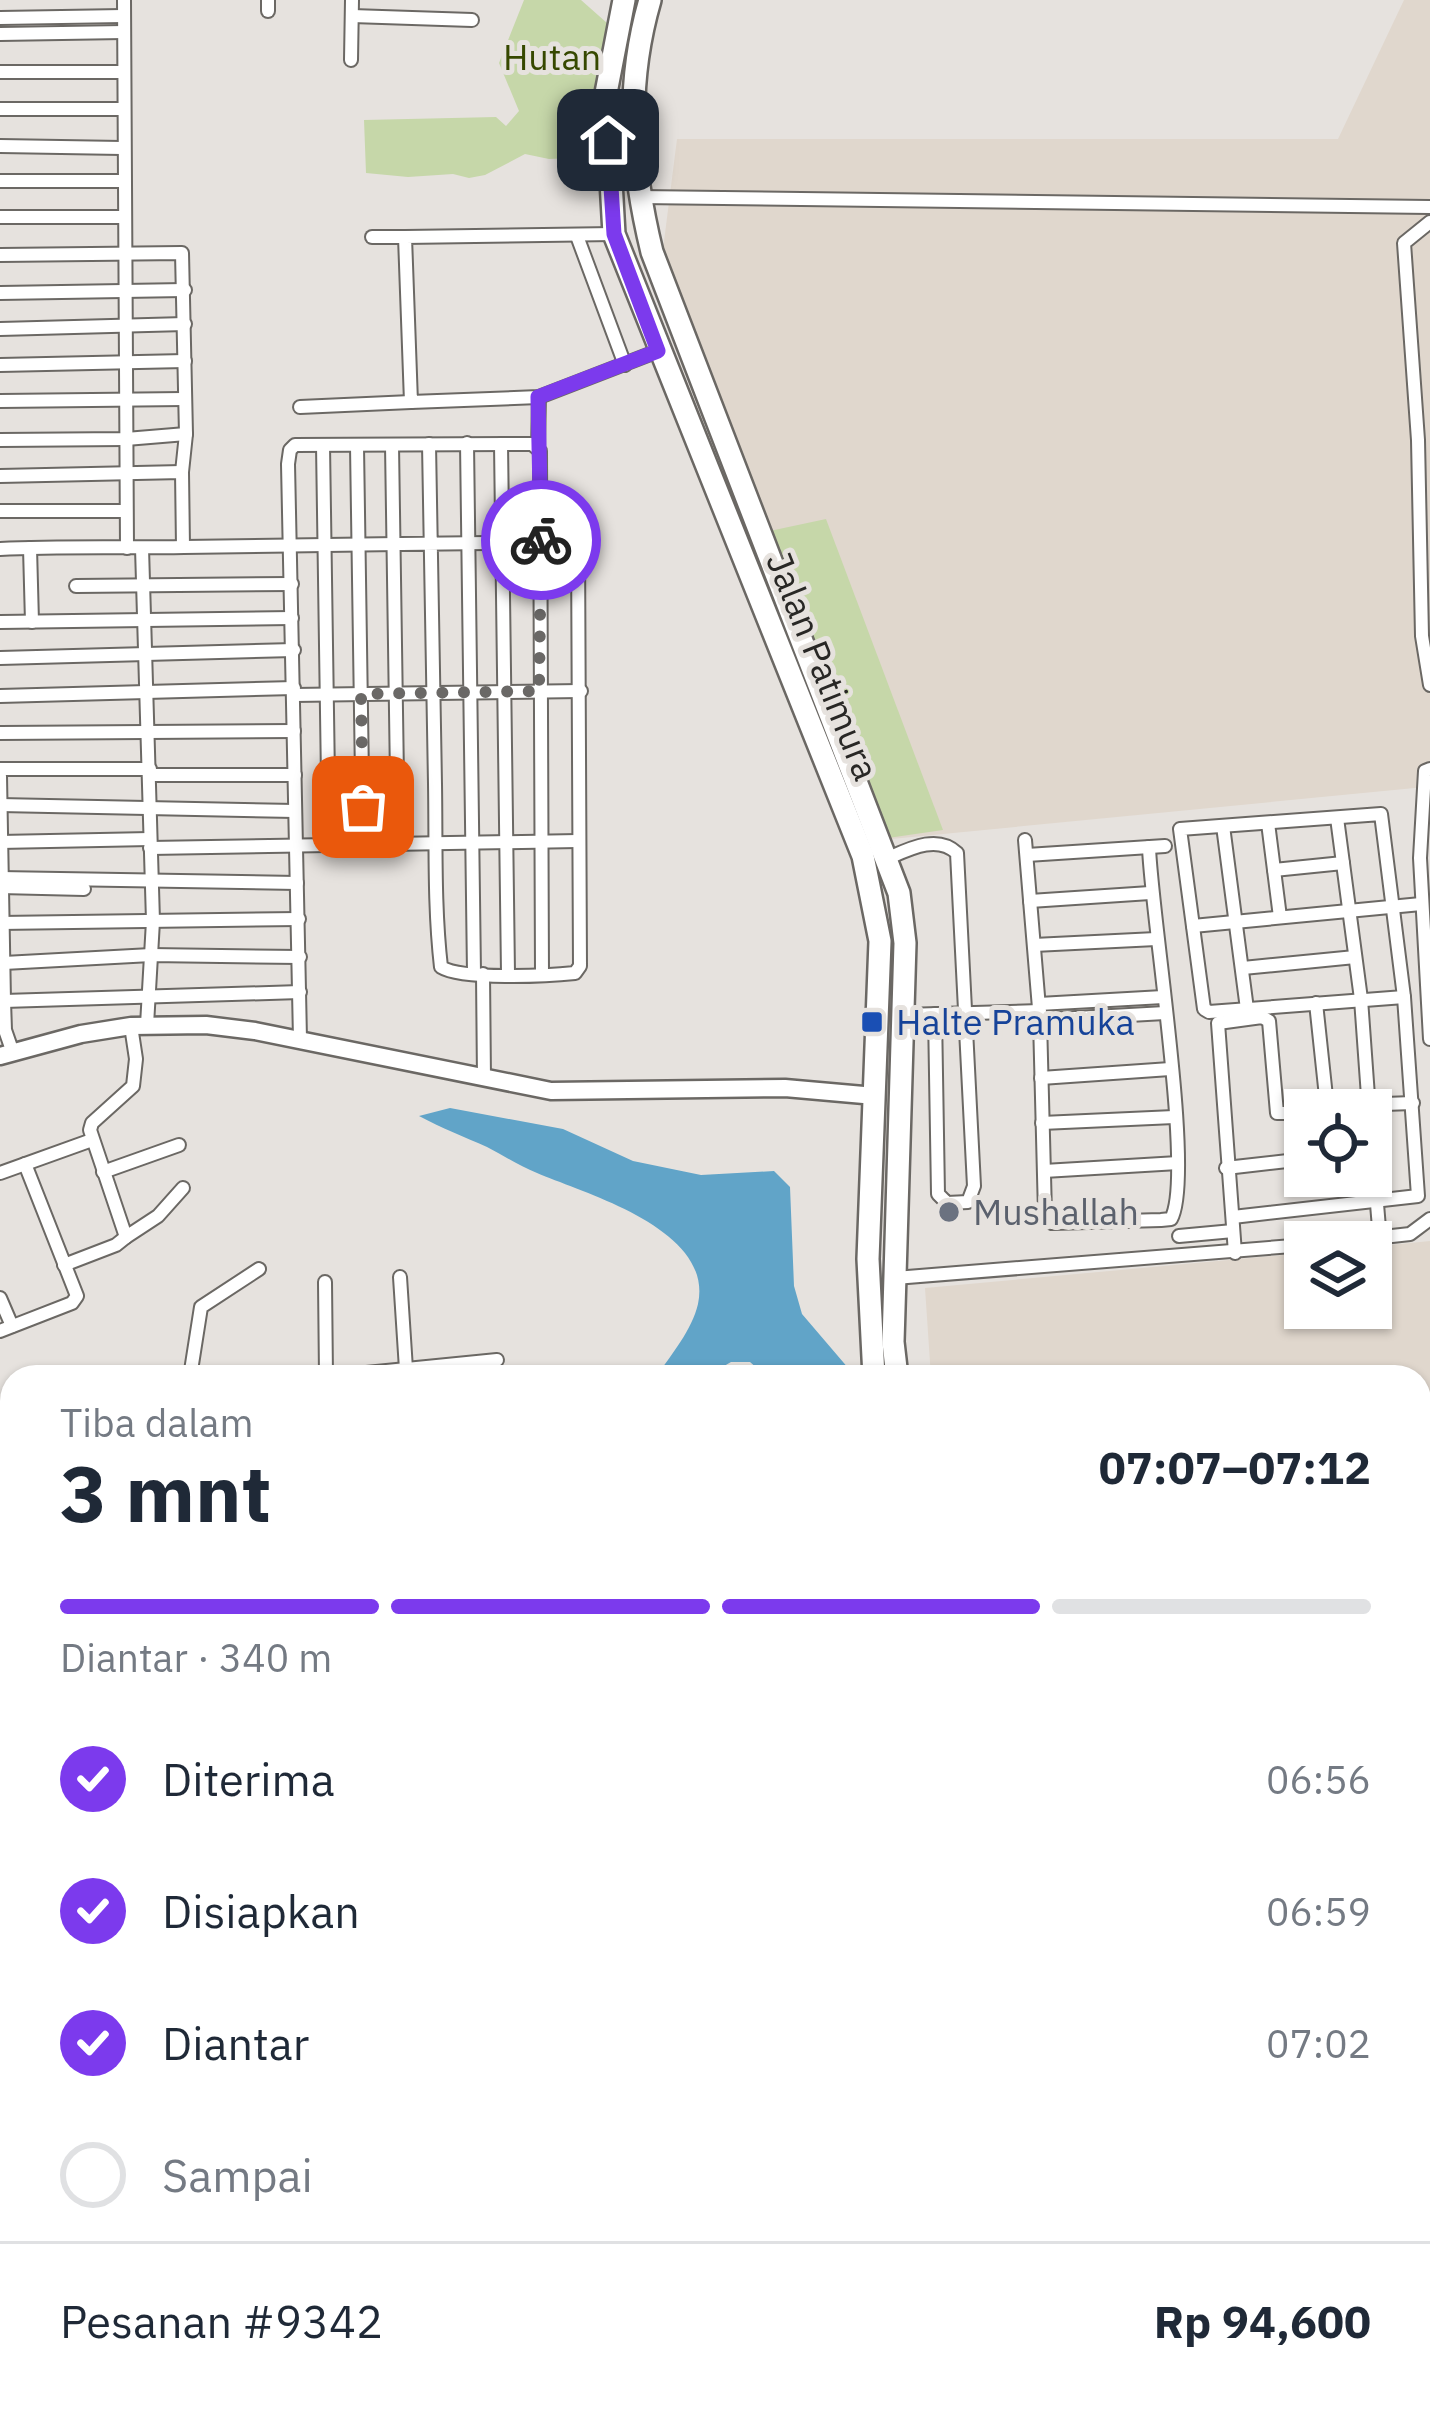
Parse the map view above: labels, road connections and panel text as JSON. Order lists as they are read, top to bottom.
{
  "streets": {
    "highway": ["Jalan Patimura"]
  },
  "parks": ["Hutan"],
  "places": {
    "transit": ["Halte Pramuka"],
    "other": ["Mushallah"]
  },
  "page": {
    "heading": ["3 mnt", "Tiba dalam", "07:07–07:12"],
    "panel": ["Pesanan #9342", "Rp 94,600"],
    "bar": "Diantar · 340 m",
    "list": [
      ["Diterima", "06:56"],
      ["Disiapkan", "06:59"],
      ["Diantar", "07:02"],
      "Sampai"
    ]
  }
}
